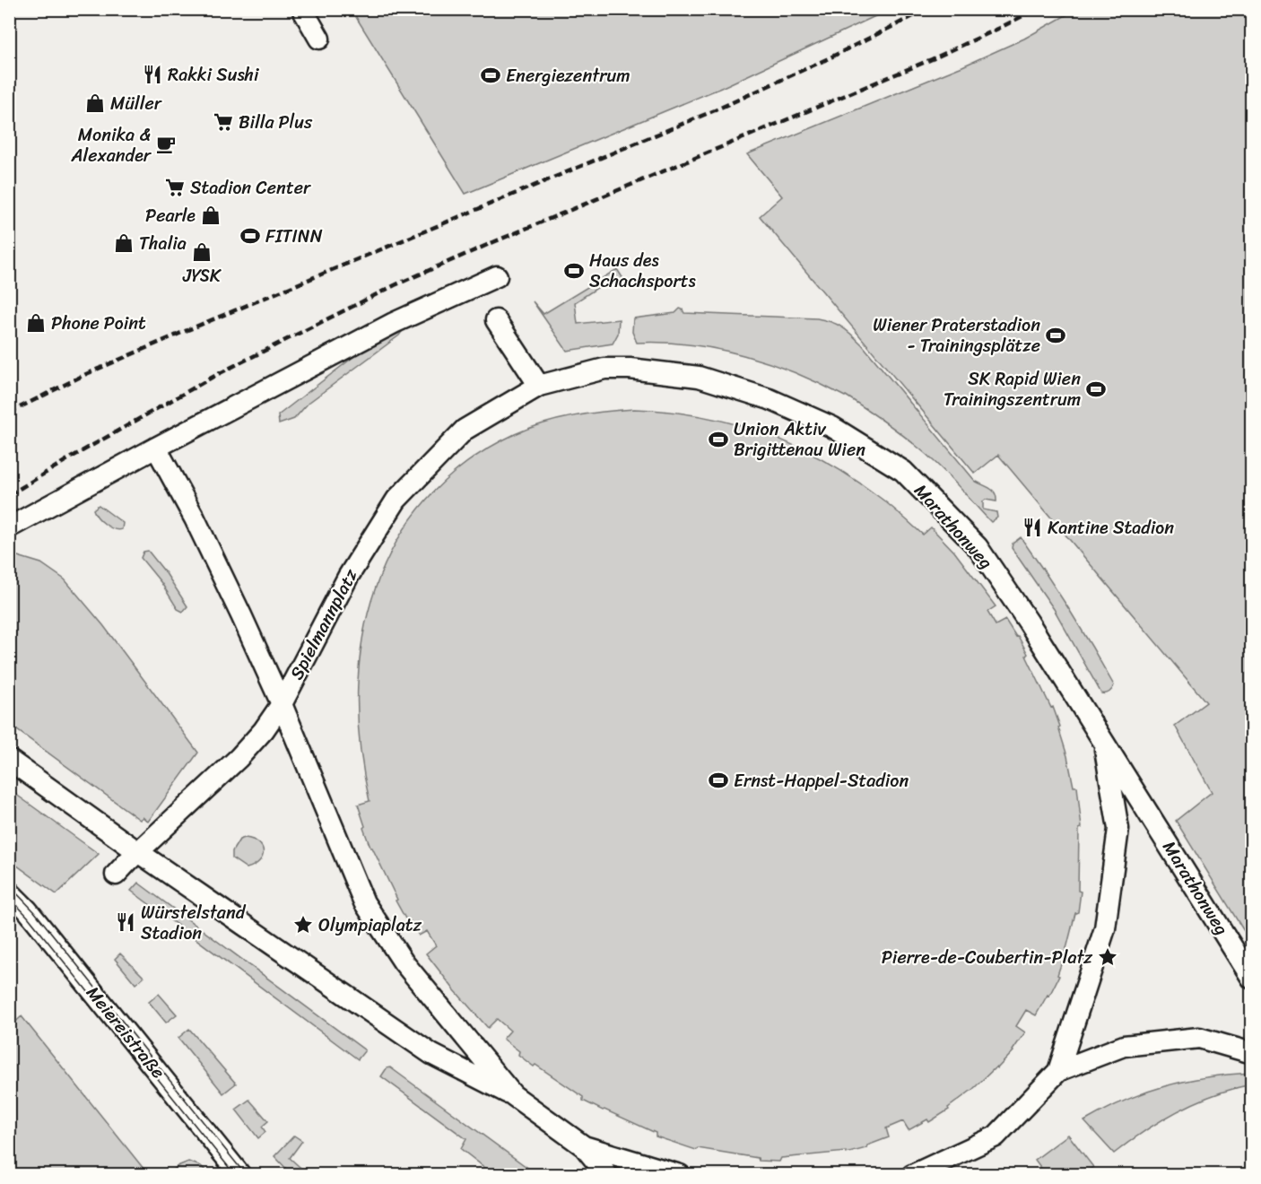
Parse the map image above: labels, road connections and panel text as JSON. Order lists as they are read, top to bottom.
{
  "streets": {
    "street": ["Marathonweg", "Spielmannplatz", "Meiereistraße"]
  },
  "crossings": [
    ["Marathonweg", "Spielmannplatz"]
  ],
  "places": {
    "restaurant": ["Rakki Sushi", "Kantine Stadion", "Würstelstand Stadion"],
    "sports": [
      "Energiezentrum",
      "FITINN",
      "Haus des Schachsports",
      "Wiener Praterstadion - Trainingsplätze",
      "SK Rapid Wien Trainingszentrum",
      "Union Aktiv Brigittenau Wien",
      "Ernst-Happel-Stadion"
    ],
    "shop": [
      "Müller",
      "Pearle",
      "Thalia",
      "JYSK",
      "Phone Point"
    ],
    "supermarket": ["Billa Plus", "Stadion Center"],
    "cafe": ["Monika & Alexander"],
    "place": ["Olympiaplatz", "Pierre-de-Coubertin-Platz"]
  }
}
